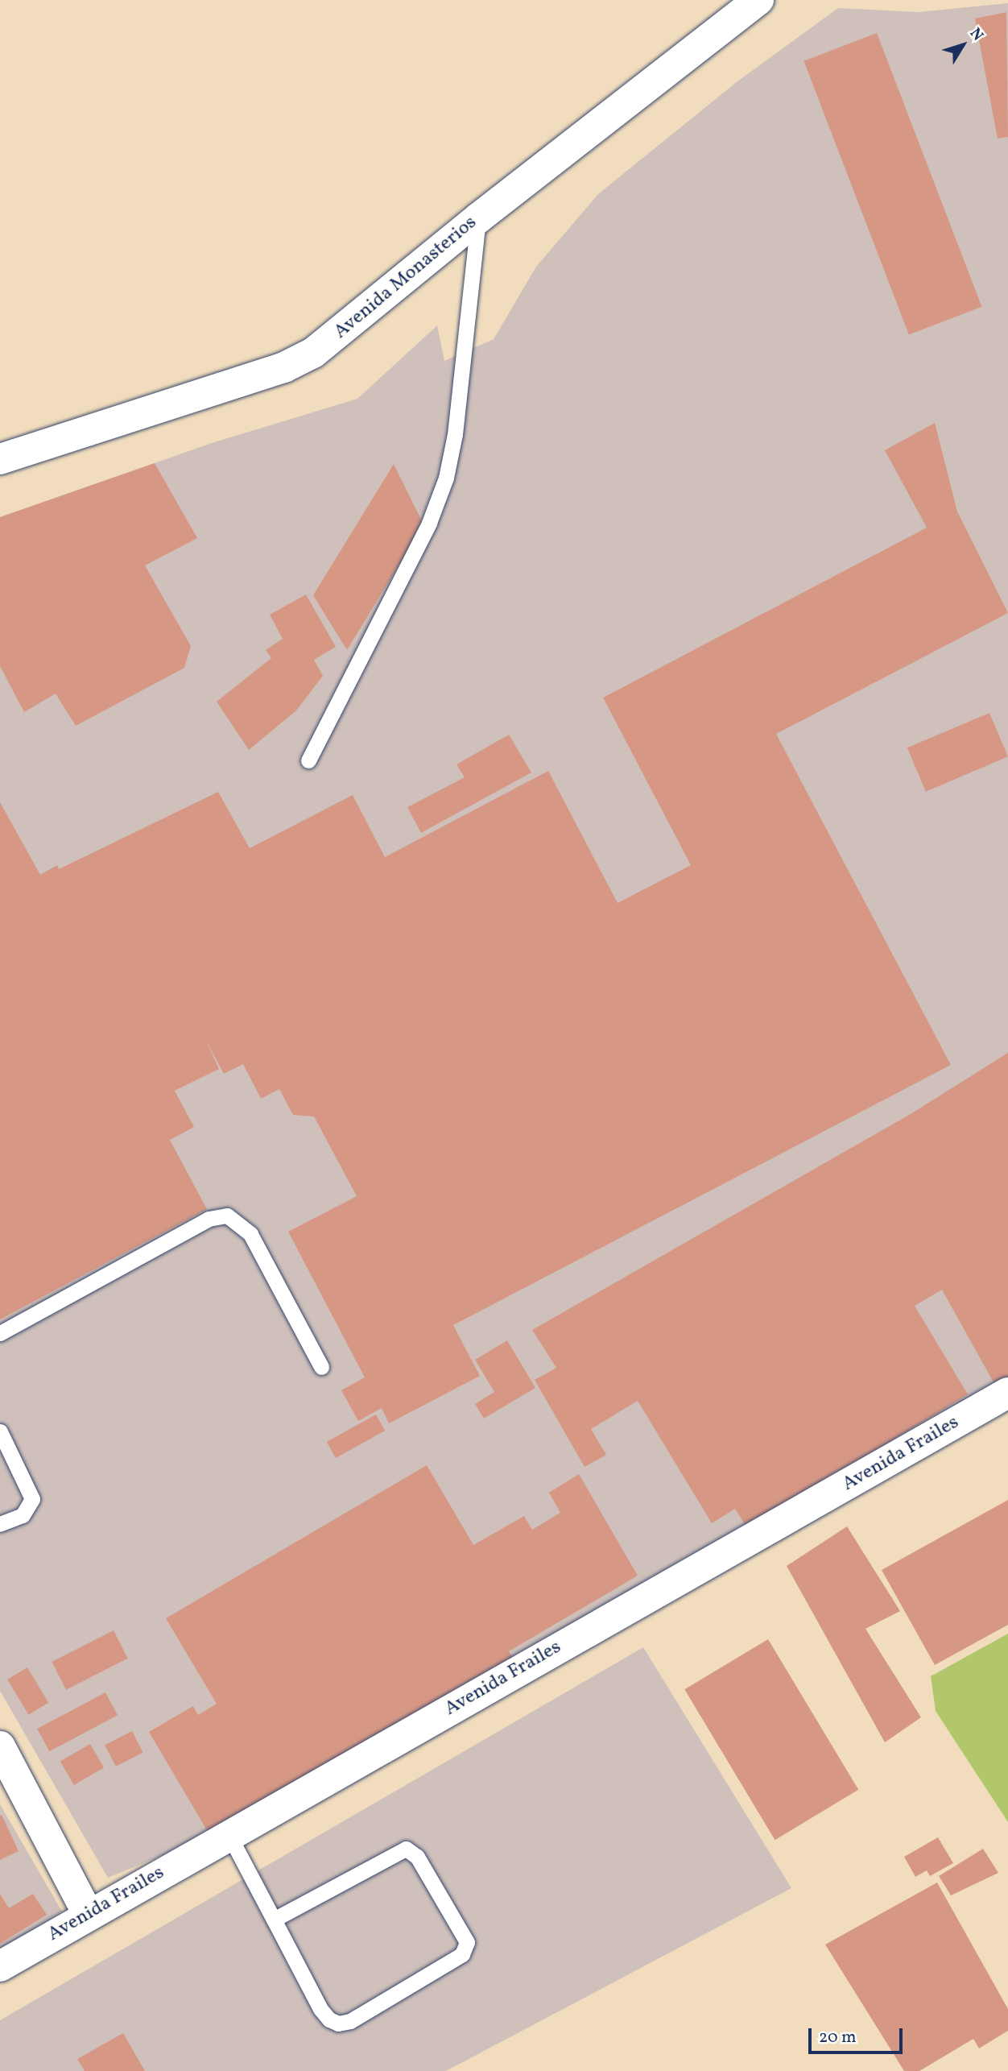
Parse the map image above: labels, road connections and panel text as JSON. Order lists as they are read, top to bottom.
{
  "streets": {
    "street": ["Avenida Monasterios", "Avenida Frailes"]
  },
  "scale_bar": "20 m",
  "north": "top right"
}
